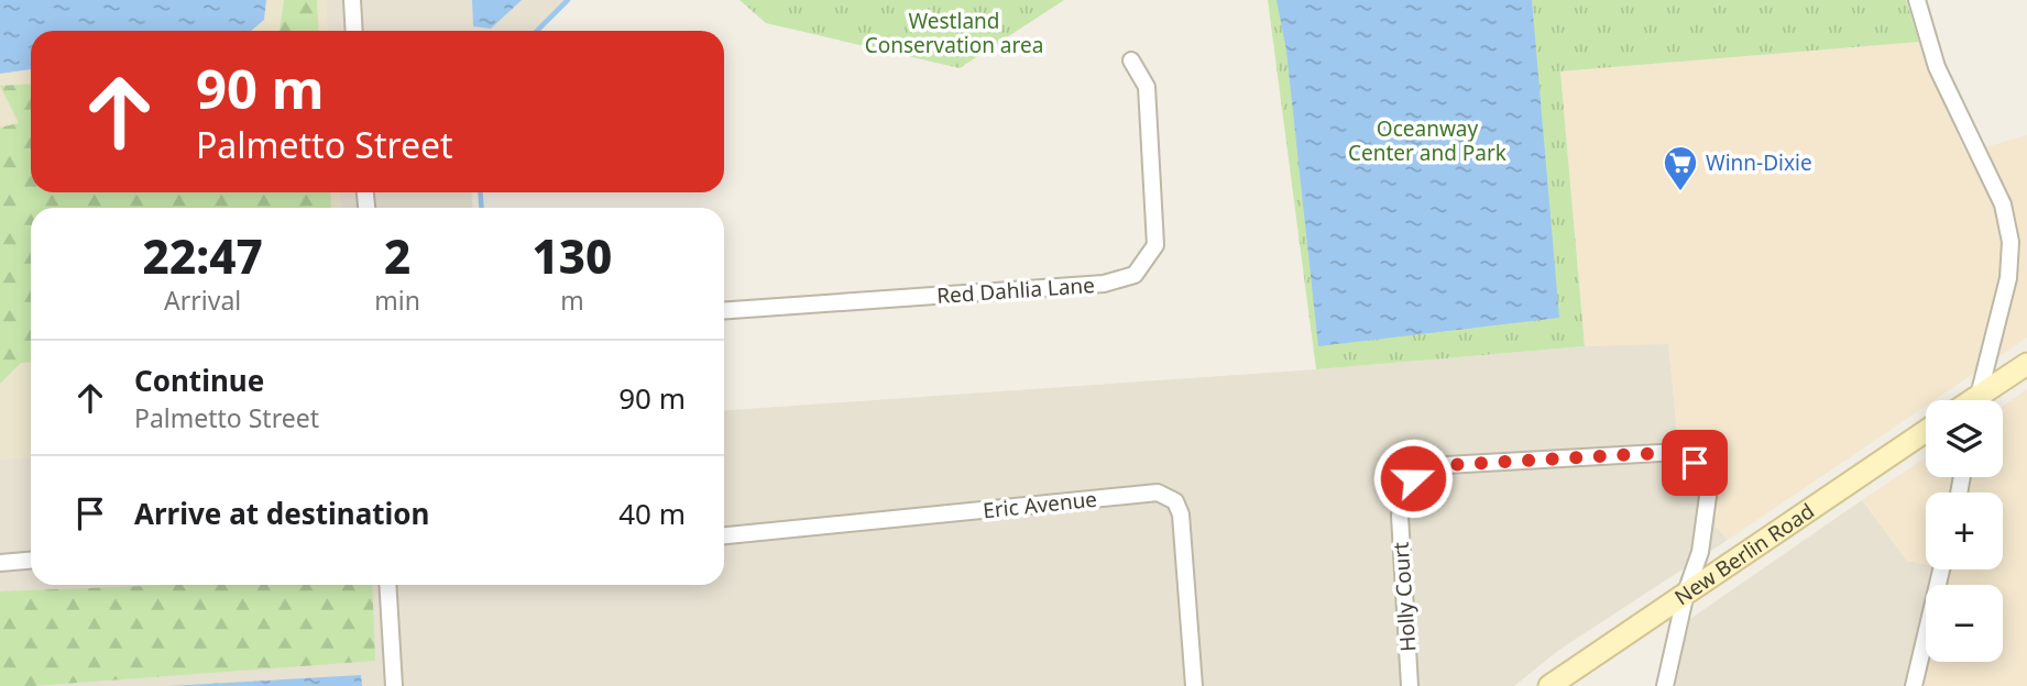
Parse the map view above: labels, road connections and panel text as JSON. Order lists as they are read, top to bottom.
{
  "streets": {
    "street": [
      "Red Dahlia Lane",
      "Eric Avenue",
      "New Berlin Road",
      "Holly Court"
    ]
  },
  "crossings": [
    ["New Berlin Road", "Holly Court"]
  ],
  "parks": ["Westland Conservation area", "Oceanway Center and Park"],
  "places": {
    "supermarket": ["Winn-Dixie"]
  },
  "page": {
    "turn": ["90 m", "Palmetto Street"],
    "eta": [
      "22:47",
      "Arrival",
      "2",
      "min",
      "130",
      "m"
    ],
    "list": [
      {
        "name": "Continue",
        "note": "Palmetto Street",
        "value": "90 m"
      },
      {
        "name": "Arrive at destination",
        "value": "40 m"
      }
    ],
    "map_buttons": ["+", "−"]
  }
}
